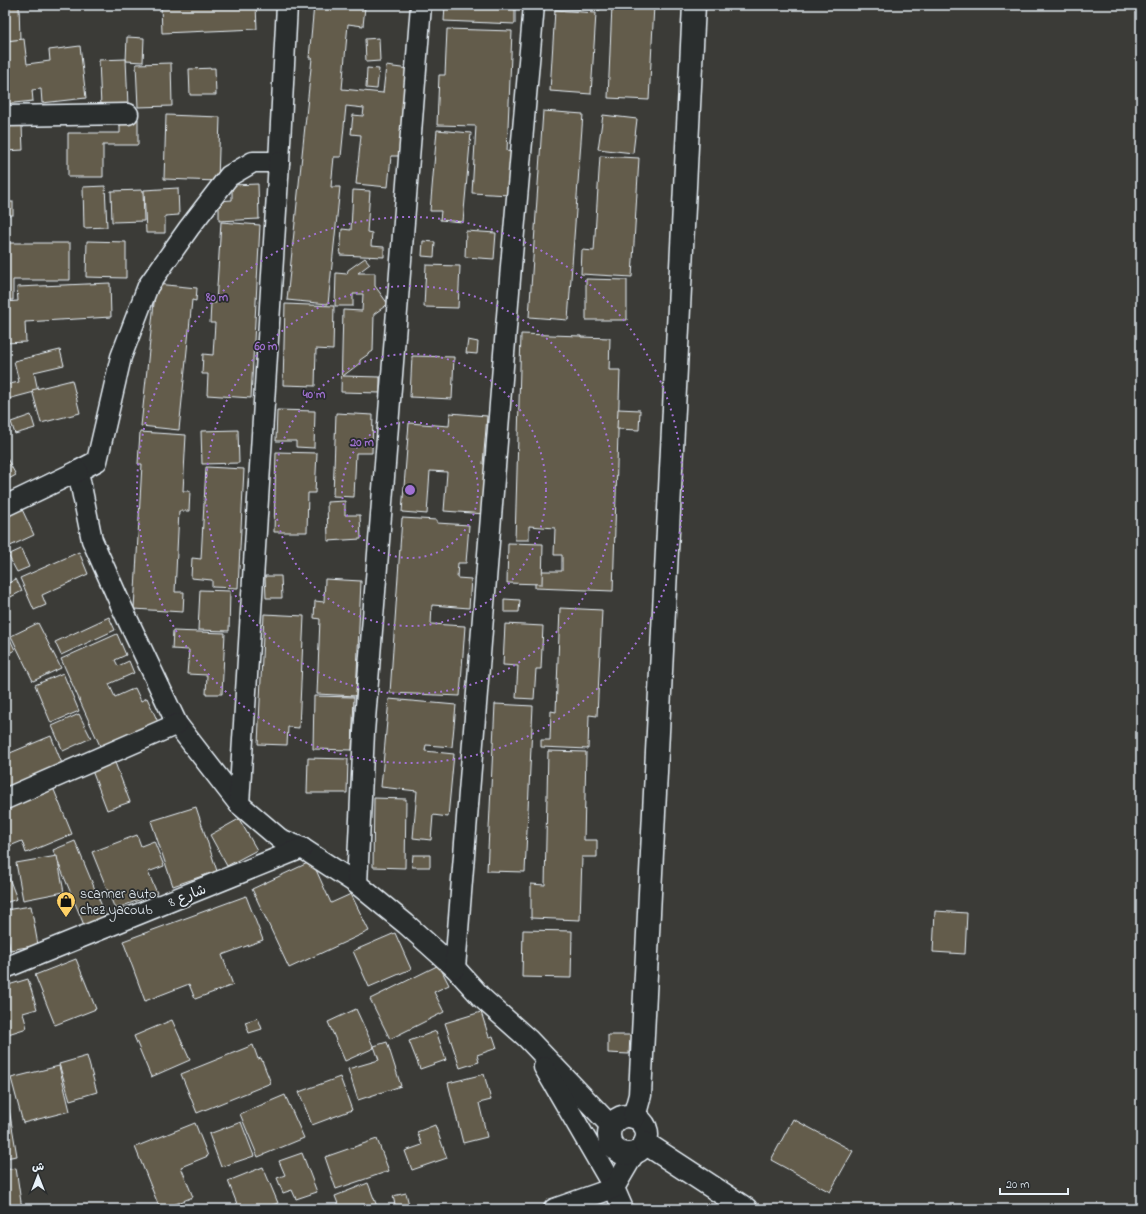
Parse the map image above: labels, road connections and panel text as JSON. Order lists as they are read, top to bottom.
{
  "streets": {
    "street": ["شارع 8"]
  },
  "places": {
    "shop": ["scanner auto chez yacoub"]
  },
  "scale_bar": "20 m",
  "north": "top",
  "rings": [
    "80 m",
    "60 m",
    "40 m",
    "20 m"
  ]
}
